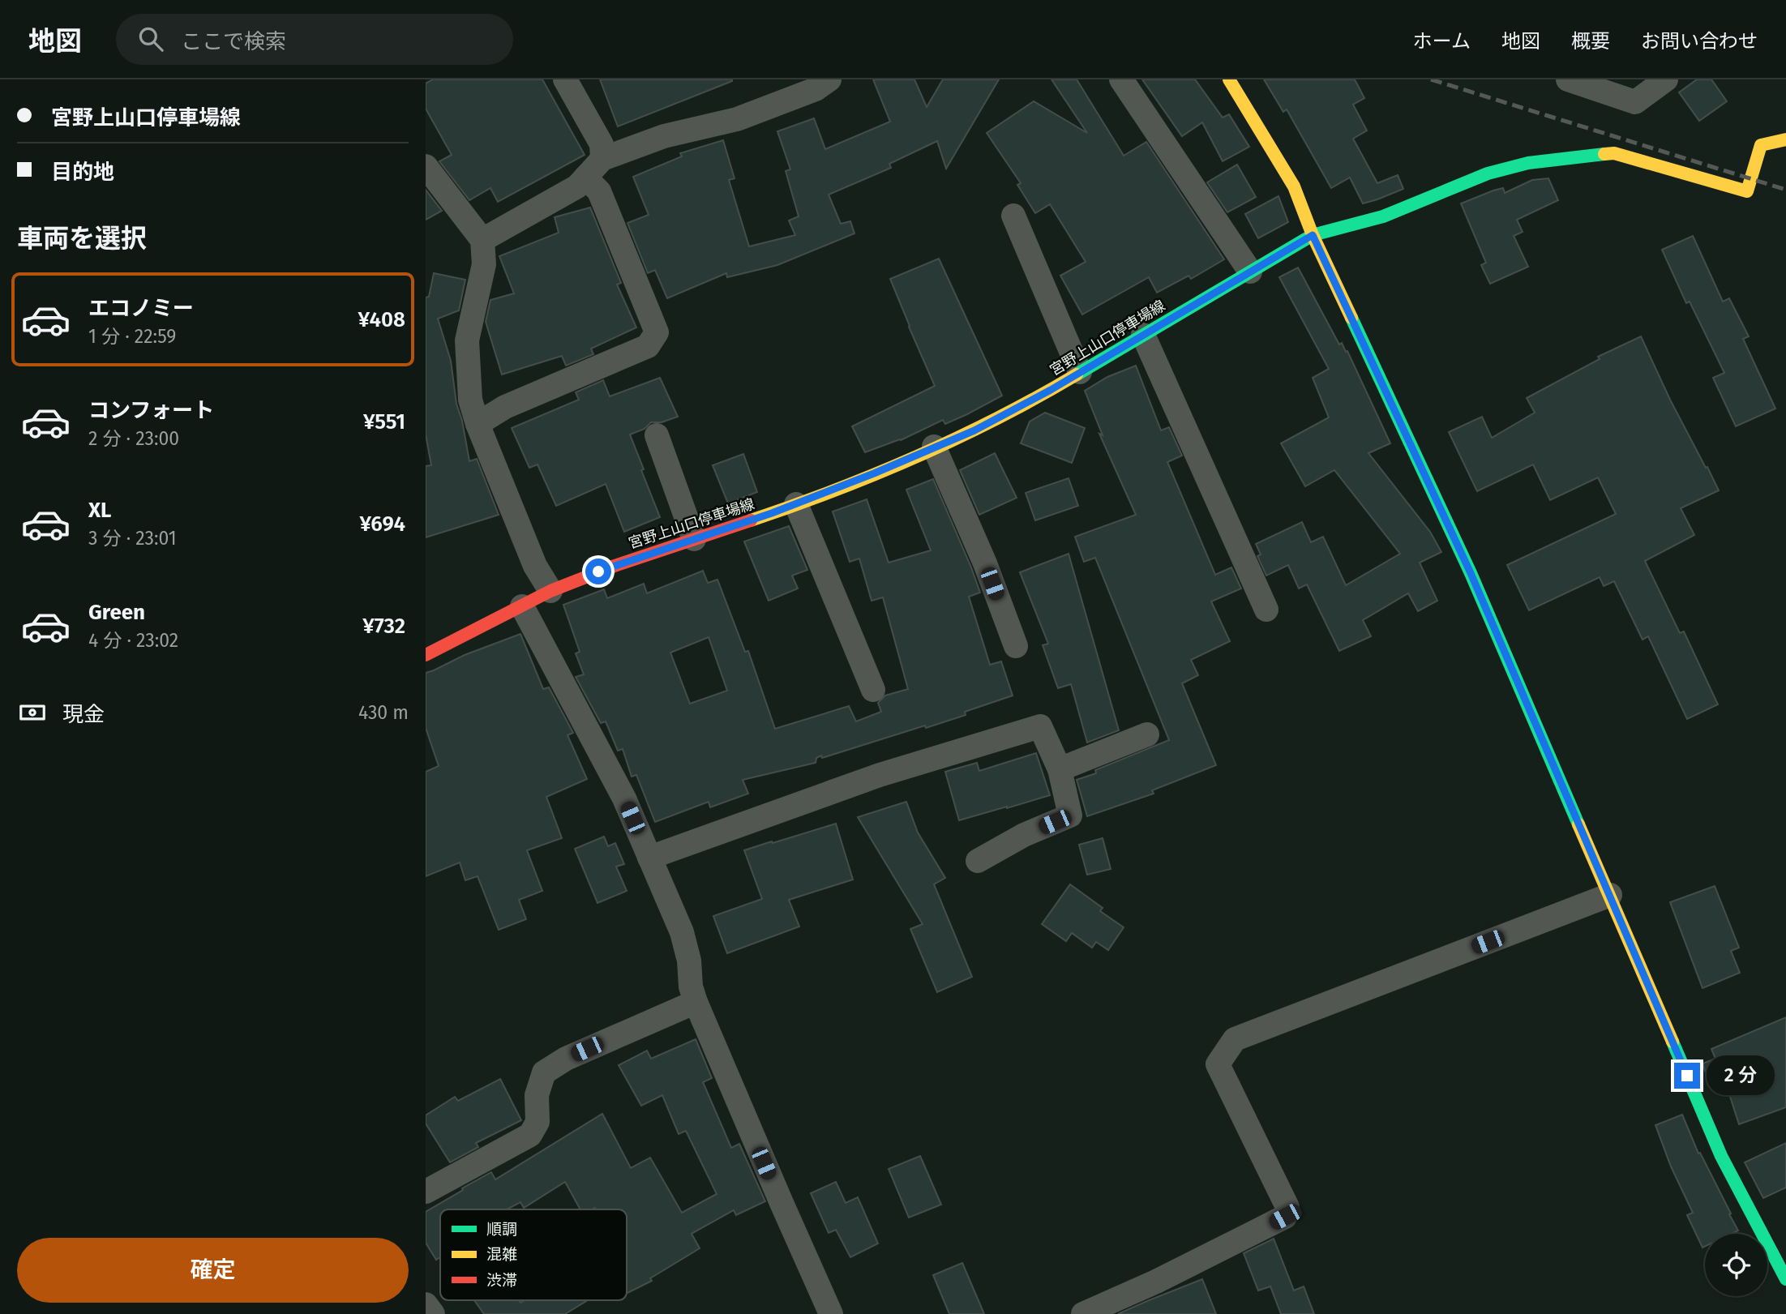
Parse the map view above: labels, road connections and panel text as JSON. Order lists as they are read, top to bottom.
{
  "streets": {
    "main road": ["宮野上山口停車場線"]
  },
  "legend": ["順調", "混雑", "渋滞"],
  "page": {
    "header": "地図",
    "search": "ここで検索",
    "nav": [
      "ホーム",
      "地図",
      "概要",
      "お問い合わせ"
    ],
    "banner": ["宮野上山口停車場線", "目的地"],
    "heading": "車両を選択",
    "list": [
      {
        "name": "エコノミー",
        "note": "1 分 · 22:59",
        "value": "¥408"
      },
      {
        "name": "コンフォート",
        "note": "2 分 · 23:00",
        "value": "¥551"
      },
      {
        "name": "XL",
        "note": "3 分 · 23:01",
        "value": "¥694"
      },
      {
        "name": "Green",
        "note": "4 分 · 23:02",
        "value": "¥732"
      }
    ],
    "pay": ["現金", "430 m"],
    "bubble": "2 分",
    "buttons": "確定"
  }
}
